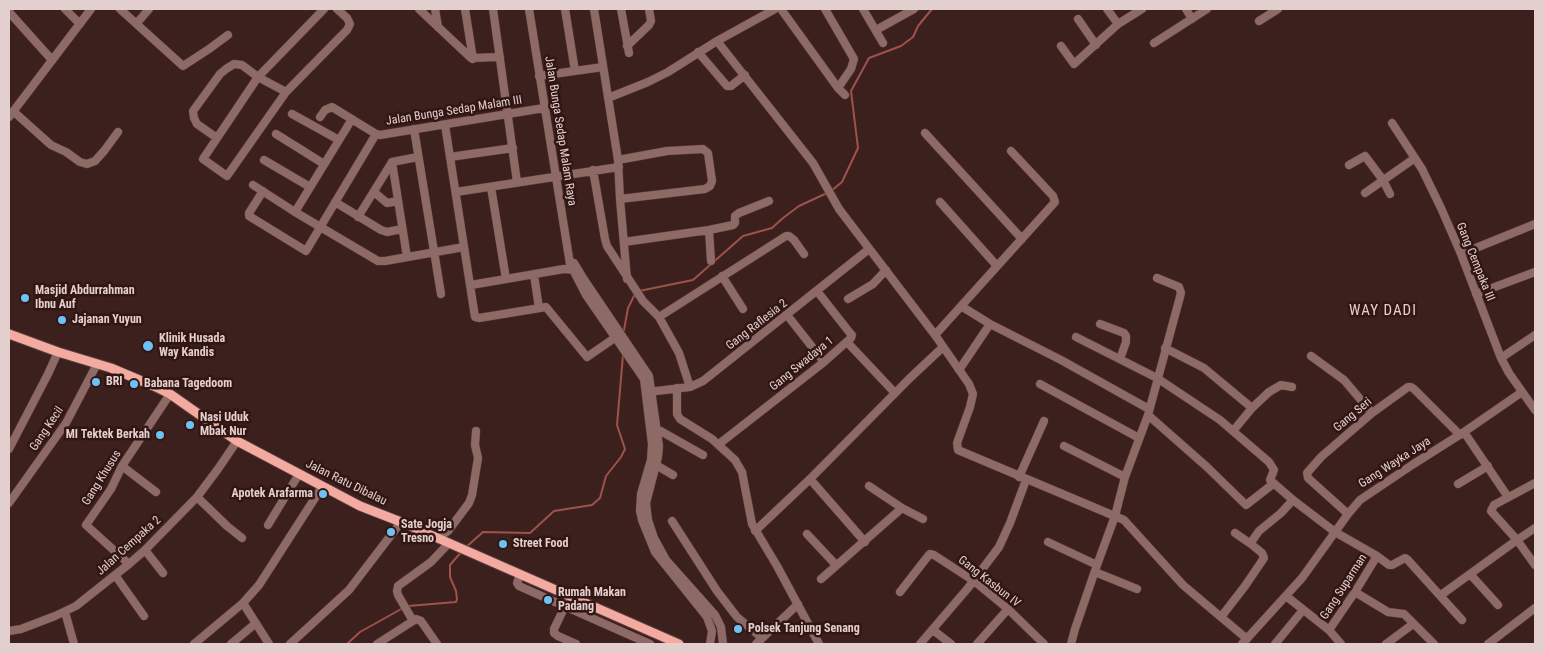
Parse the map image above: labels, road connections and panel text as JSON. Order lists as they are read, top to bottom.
{
  "streets": {
    "main road": ["Jalan Ratu Dibalau"],
    "street": [
      "Jalan Bunga Sedap Malam III",
      "Jalan Bunga Sedap Malam Raya",
      "Gang Cempaka III",
      "Gang Raflesia 2",
      "Gang Swadaya 1",
      "Gang Seri",
      "Gang Kecil",
      "Gang Wayka Jaya",
      "Gang Khusus",
      "Jalan Cempaka 2",
      "Gang Kasbun IV",
      "Gang Suparman"
    ]
  },
  "crossings": [
    ["Jalan Bunga Sedap Malam III", "Jalan Bunga Sedap Malam Raya"],
    ["Jalan Bunga Sedap Malam Raya", "Gang Raflesia 2"],
    ["Gang Cempaka III", "Gang Wayka Jaya"],
    ["Gang Raflesia 2", "Gang Swadaya 1"],
    ["Gang Seri", "Gang Wayka Jaya"],
    ["Gang Kecil", "Jalan Ratu Dibalau"],
    ["Gang Khusus", "Jalan Ratu Dibalau"],
    ["Gang Khusus", "Jalan Cempaka 2"],
    ["Jalan Ratu Dibalau", "Jalan Cempaka 2"]
  ],
  "districts": ["WAY DADI"],
  "places": [
    "Masjid Abdurrahman Ibnu Auf",
    "Jajanan Yuyun",
    "Klinik Husada Way Kandis",
    "BRI",
    "Babana Tagedoom",
    "Nasi Uduk Mbak Nur",
    "MI Tektek Berkah",
    "Apotek Arafarma",
    "Sate Jogja Tresno",
    "Street Food",
    "Rumah Makan Padang",
    "Polsek Tanjung Senang"
  ]
}
